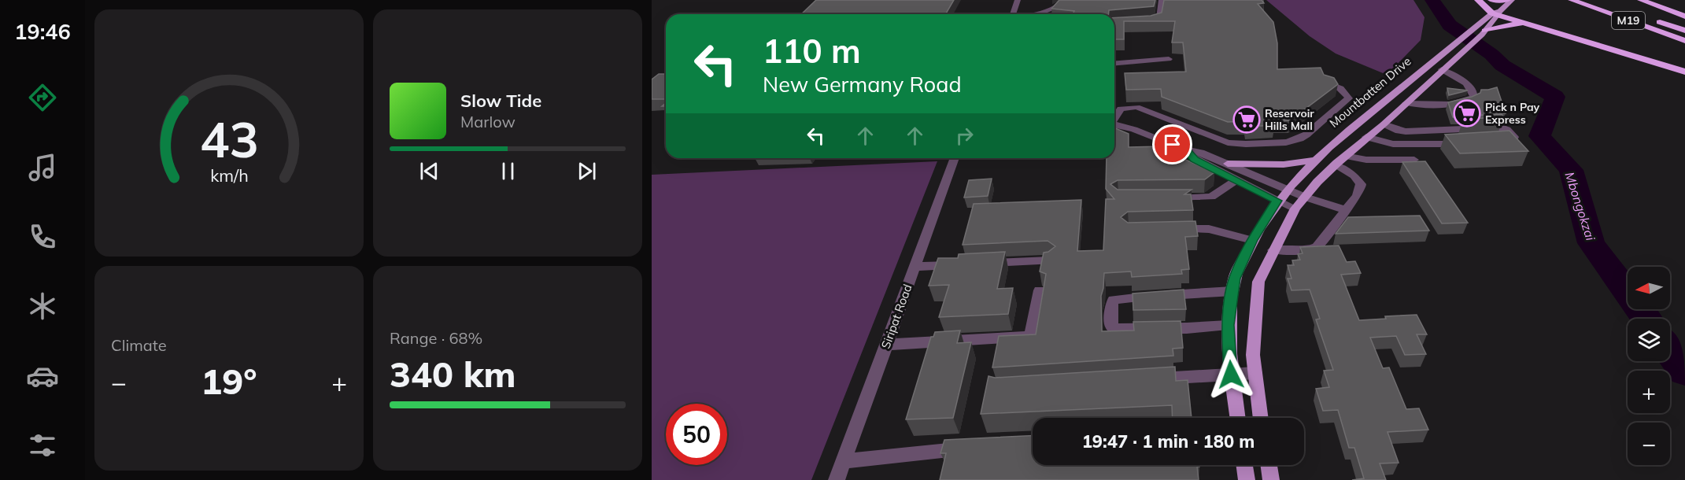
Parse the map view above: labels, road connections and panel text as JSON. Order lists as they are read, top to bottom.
{
  "streets": {
    "highway": ["M19"],
    "main road": ["Mountbatten Drive"],
    "street": ["Siripat Road"]
  },
  "water": ["Mbongokzai"],
  "places": {
    "supermarket": ["Pick n Pay Express", "Reservoir Hills Mall"]
  },
  "north": "left",
  "page": {
    "tabs": "19:46",
    "turn": ["110 m", "New Germany Road"],
    "song": ["Slow Tide", "Marlow"],
    "tile": [
      "Climate",
      ["Range · 68%", "340 km"]
    ],
    "map_buttons": ["+", "−"],
    "heat": ["−", "19°", "+"],
    "limit": "50",
    "trip": "19:47 · 1 min · 180 m",
    "gauge": ["43", "km/h"]
  }
}
